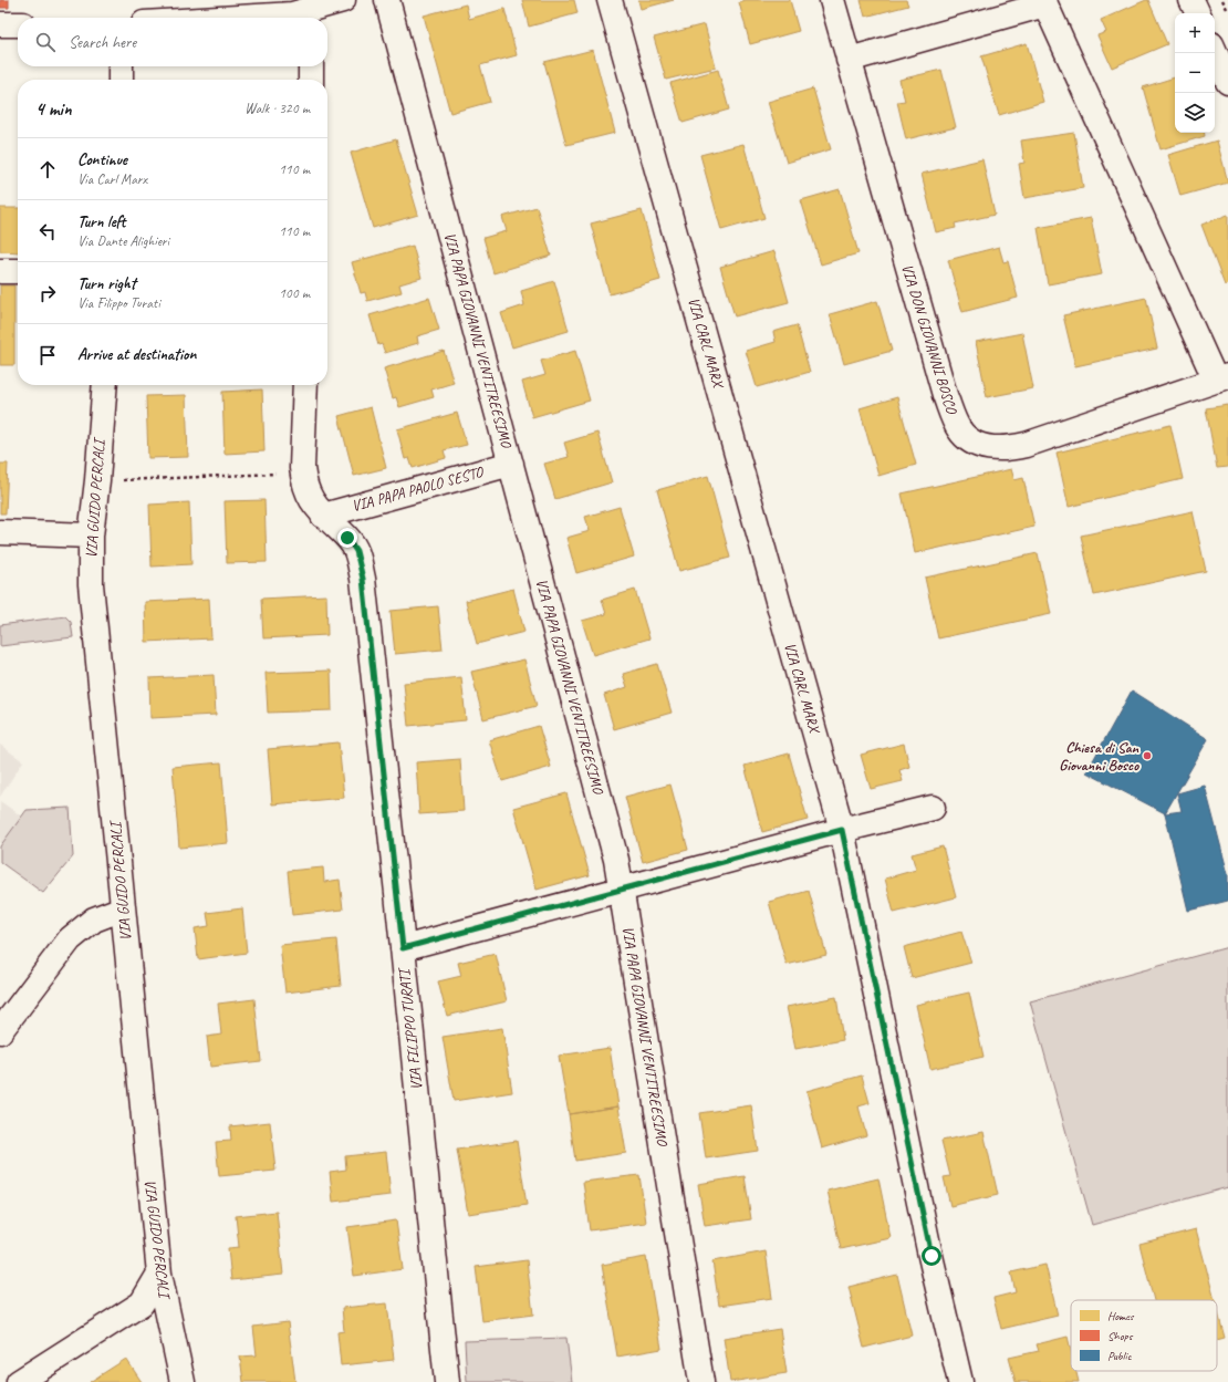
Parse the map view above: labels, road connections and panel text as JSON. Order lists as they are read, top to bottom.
{
  "streets": {
    "street": [
      "VIA DON GIOVANNI BOSCO",
      "VIA PAPA GIOVANNI VENTITREESIMO",
      "VIA CARL MARX",
      "VIA PAPA PAOLO SESTO",
      "VIA GUIDO PERCALI",
      "VIA FILIPPO TURATI"
    ]
  },
  "crossings": [
    ["VIA PAPA GIOVANNI VENTITREESIMO", "VIA PAPA PAOLO SESTO"],
    ["VIA PAPA PAOLO SESTO", "VIA FILIPPO TURATI"]
  ],
  "places": ["Chiesa di San Giovanni Bosco"],
  "legend": ["Homes", "Shops", "Public"],
  "page": {
    "map_buttons": ["+", "−"],
    "search": "Search here",
    "heading": ["4 min", "Walk · 320 m"],
    "list": [
      ["Continue", "Via Carl Marx", "110 m"],
      ["Turn left", "Via Dante Alighieri", "110 m"],
      ["Turn right", "Via Filippo Turati", "100 m"],
      "Arrive at destination"
    ]
  }
}
